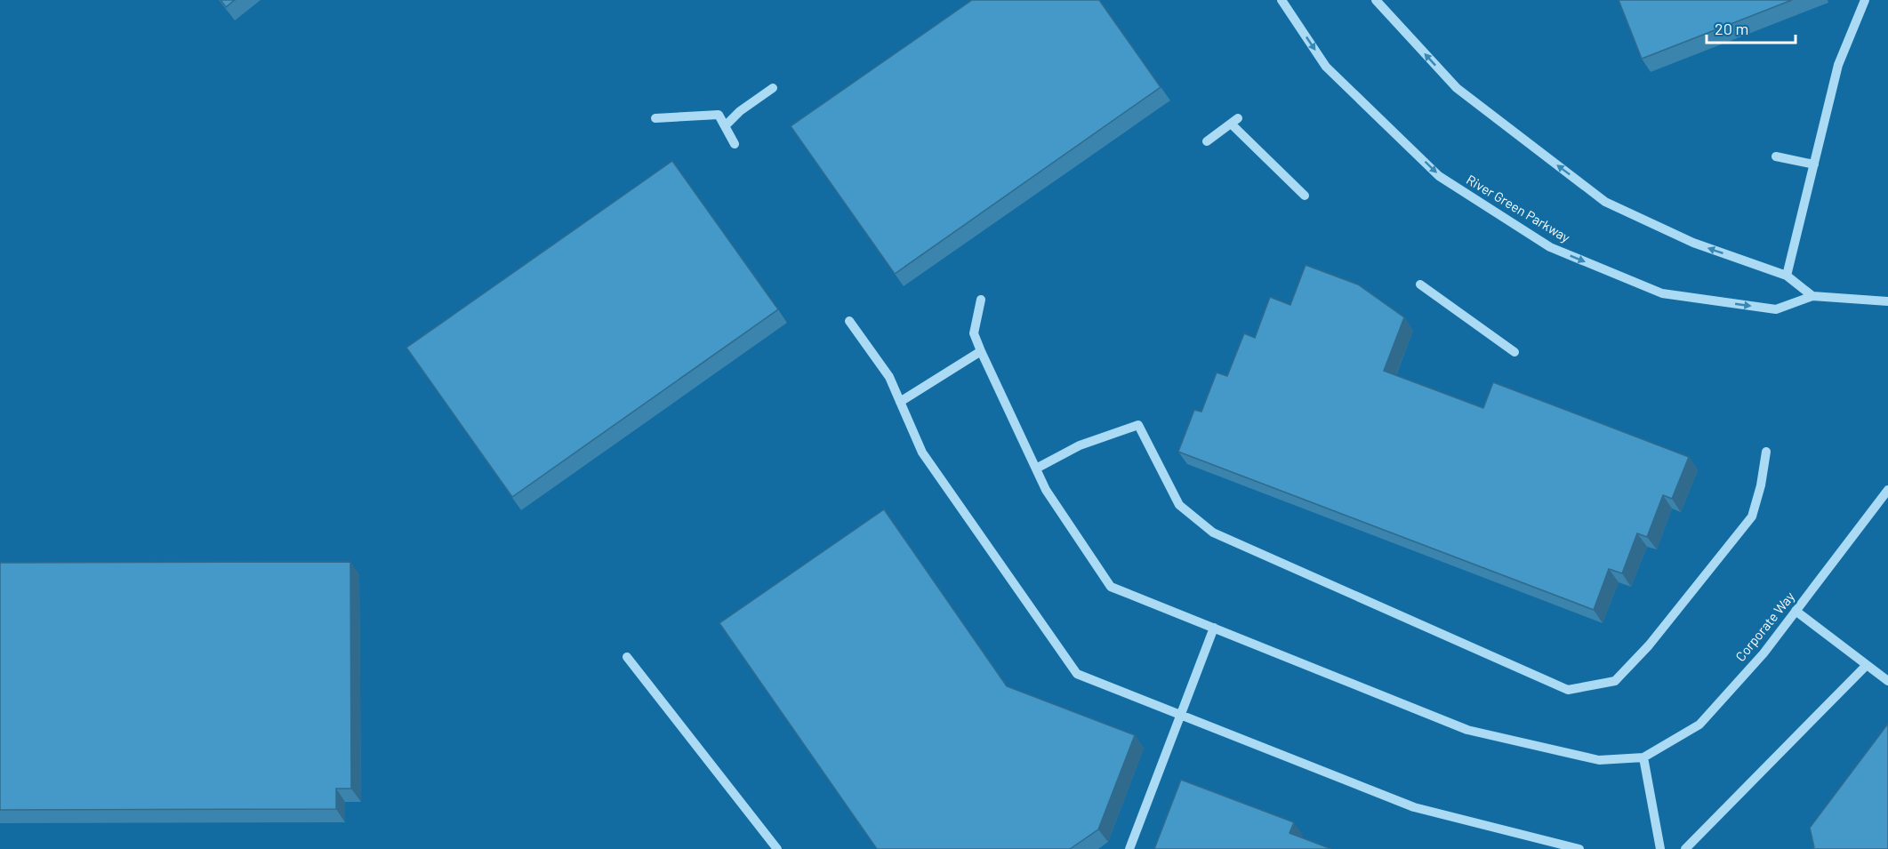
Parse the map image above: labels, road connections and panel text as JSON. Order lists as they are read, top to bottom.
{
  "streets": {
    "street": ["River Green Parkway", "Corporate Way"]
  },
  "scale_bar": "20 m"
}
